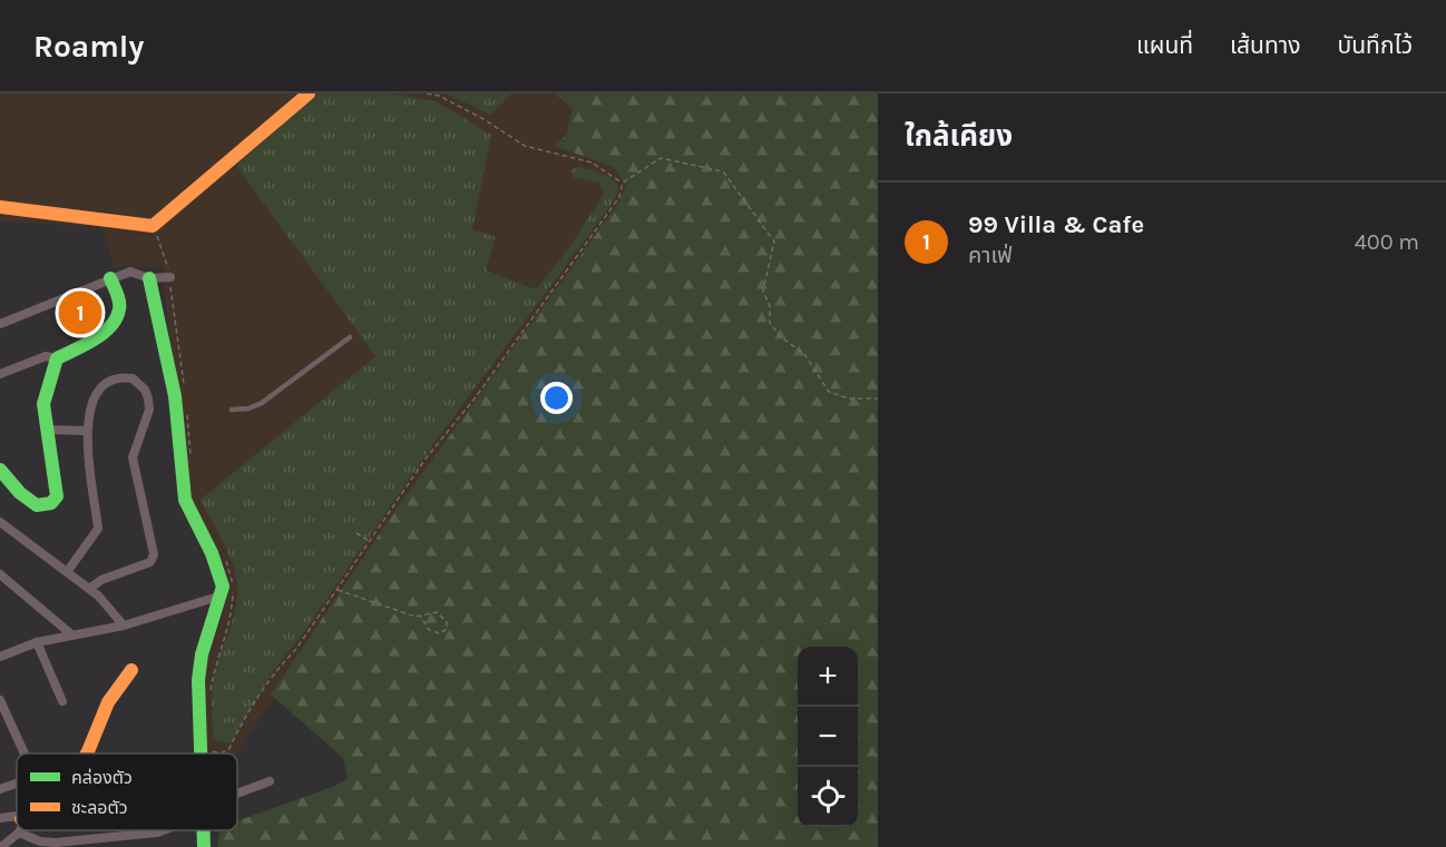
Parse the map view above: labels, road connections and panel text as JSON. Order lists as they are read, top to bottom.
{
  "legend": ["คล่องตัว", "ชะลอตัว"],
  "page": {
    "header": "Roamly",
    "nav": ["แผนที่", "เส้นทาง", "บันทึกไว้"],
    "heading": "ใกล้เคียง",
    "list": [
      {
        "mark": "1",
        "name": "99 Villa & Cafe",
        "note": "คาเฟ่",
        "value": "400 m"
      }
    ],
    "pins": "1",
    "map_buttons": ["+", "−"]
  }
}
